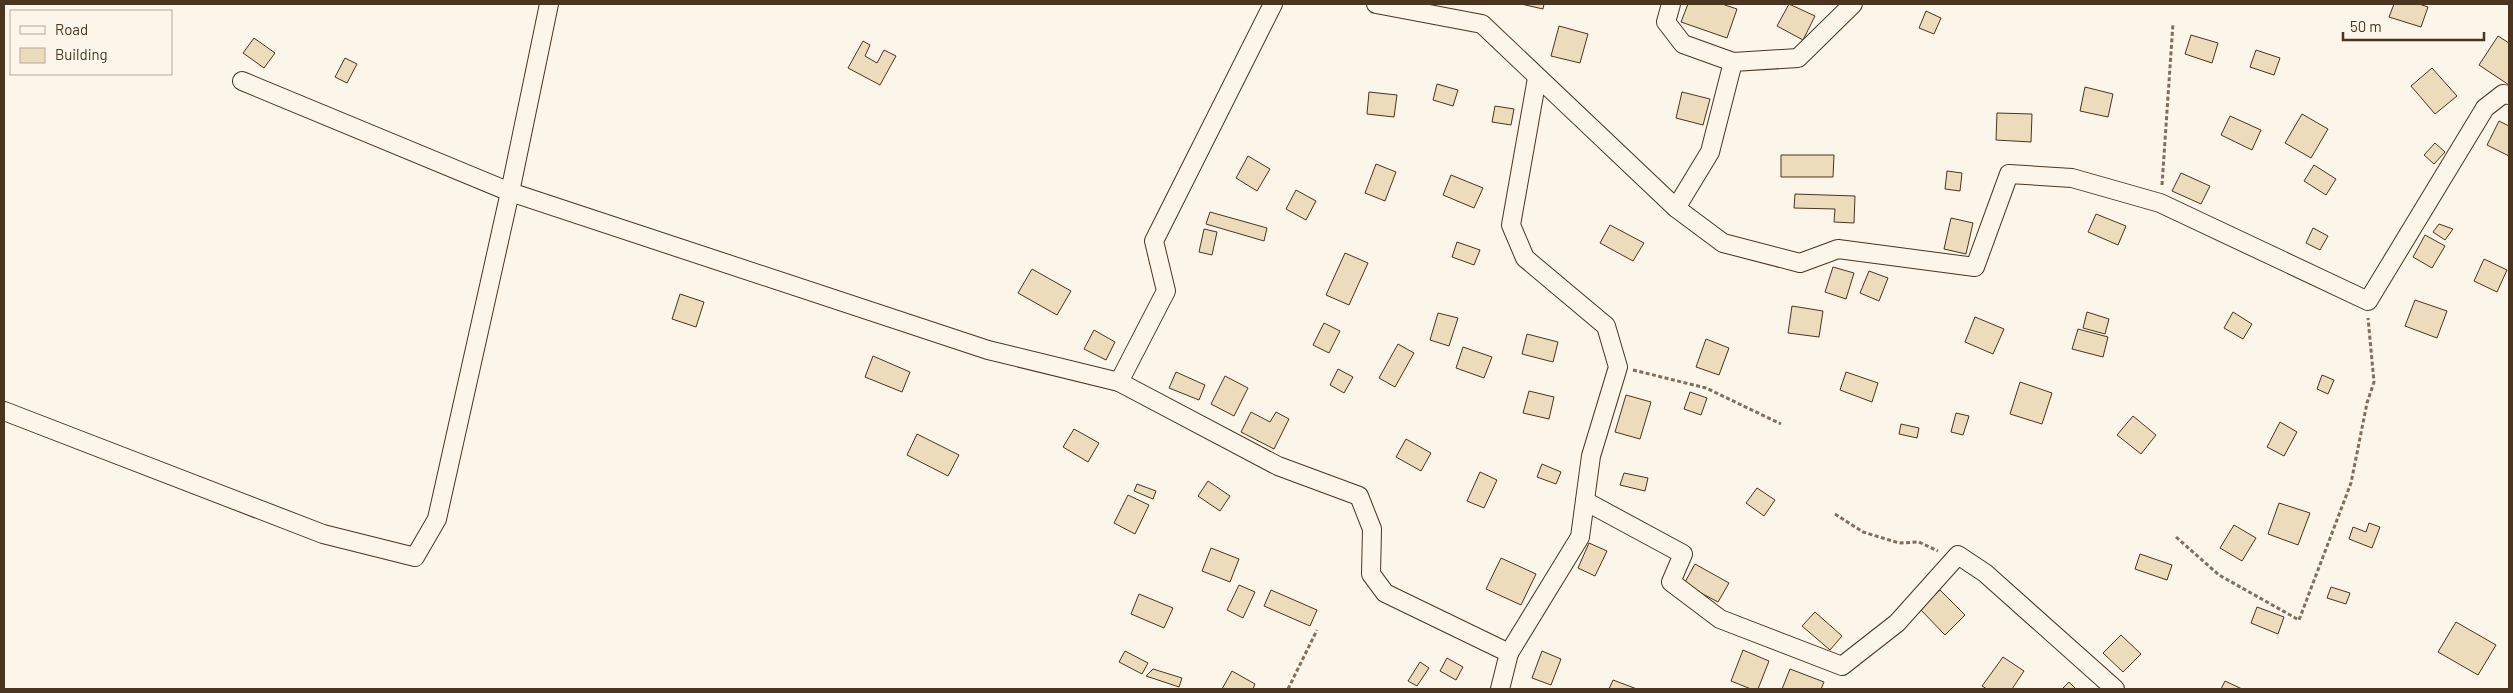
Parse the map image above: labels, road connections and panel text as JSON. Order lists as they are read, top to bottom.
{
  "legend": ["Road", "Building"],
  "scale_bar": "50 m"
}
